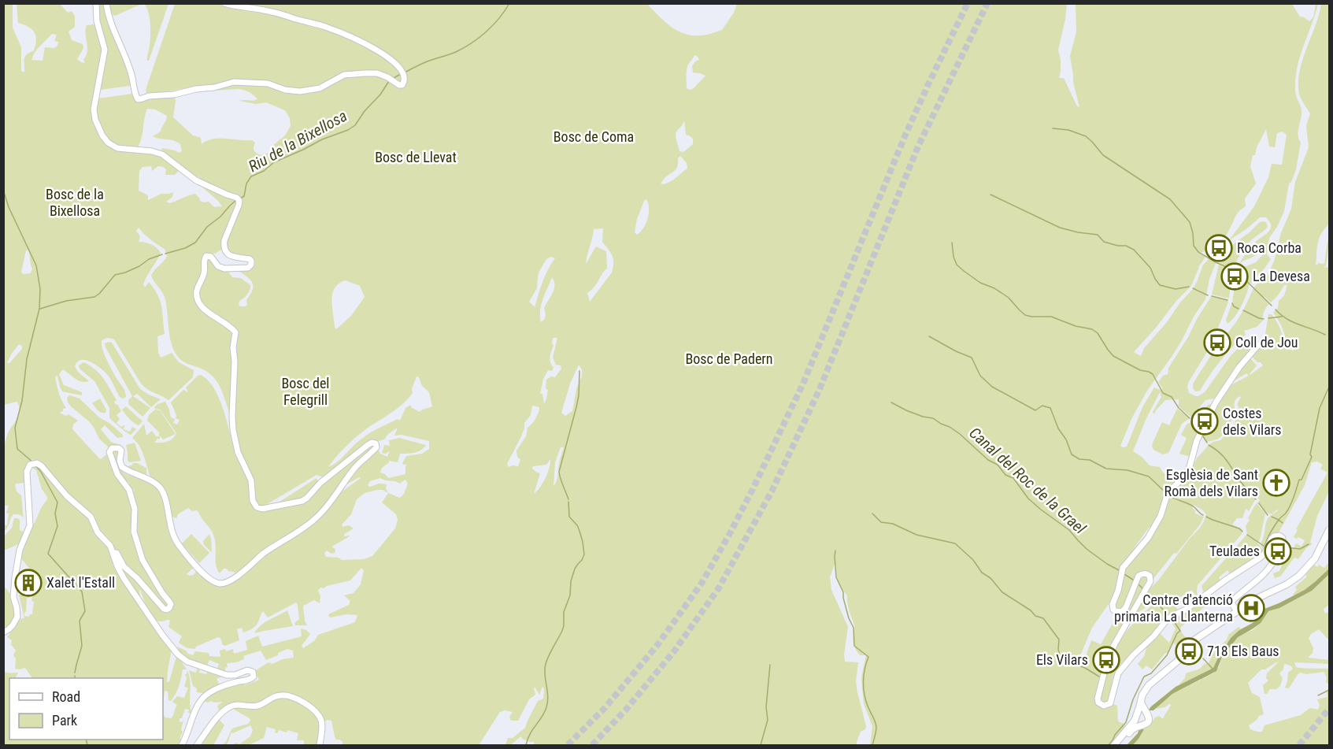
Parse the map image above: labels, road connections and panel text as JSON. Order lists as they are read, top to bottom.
{
  "water": ["Riu de la Bixellosa", "Canal del Roc de la Grael"],
  "parks": [
    "Bosc de Coma",
    "Bosc de Llevat",
    "Bosc de la Bixellosa",
    "Bosc de Padern",
    "Bosc del Felegrill"
  ],
  "places": {
    "bus stop": [
      "Roca Corba",
      "La Devesa",
      "Coll de Jou",
      "Costes dels Vilars",
      "Teulades",
      "718 Els Baus",
      "Els Vilars"
    ],
    "church": ["Esglèsia de Sant Romà dels Vilars"],
    "building": ["Xalet l'Estall"],
    "hospital": ["Centre d'atenció primaria La Llanterna"]
  },
  "legend": ["Road", "Park"]
}
